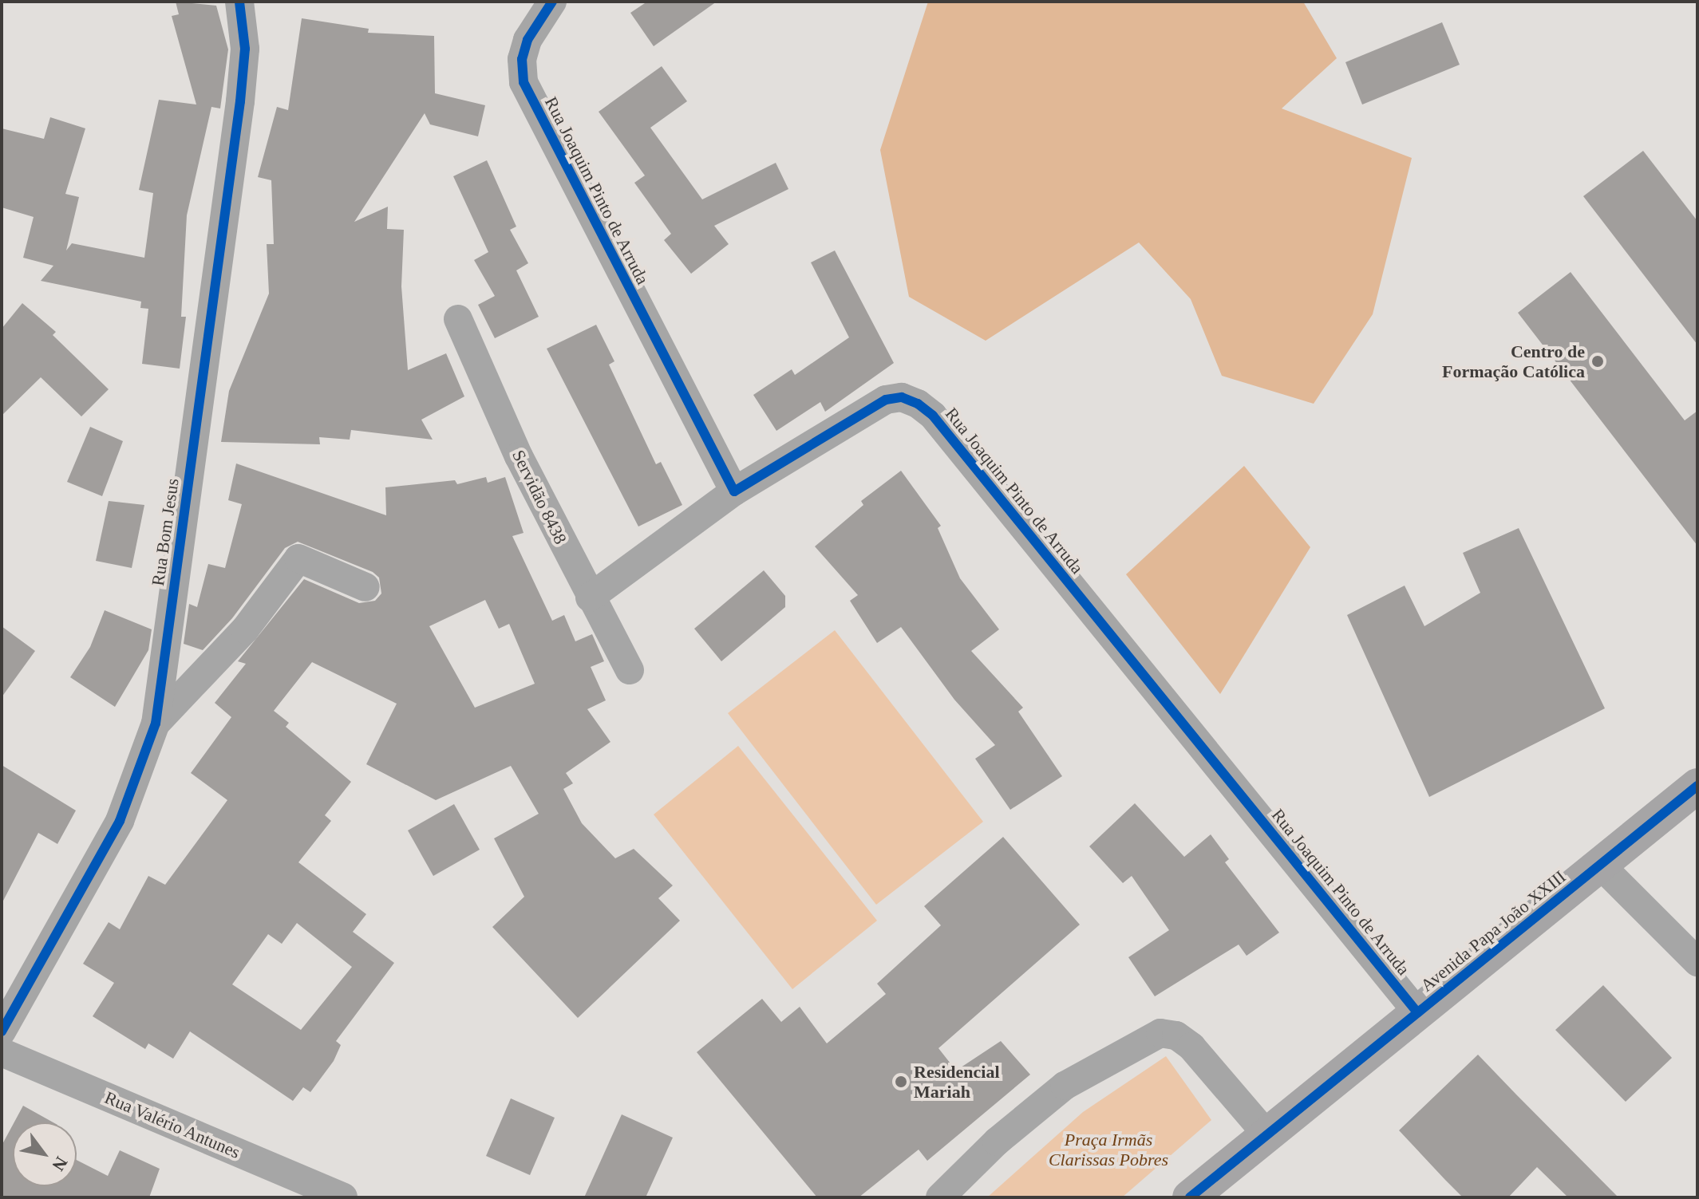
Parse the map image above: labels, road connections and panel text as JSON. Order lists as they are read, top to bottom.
{
  "streets": {
    "main road": ["Avenida Papa João XXIII"],
    "street": [
      "Rua Joaquim Pinto de Arruda",
      "Servidão 8438",
      "Rua Bom Jesus",
      "Rua Valério Antunes"
    ]
  },
  "crossings": [
    ["Rua Joaquim Pinto de Arruda", "Avenida Papa João XXIII"]
  ],
  "parks": ["Praça Irmãs Clarissas Pobres"],
  "places": ["Centro de Formação Católica", "Residencial Mariah"],
  "north": "bottom right"
}
